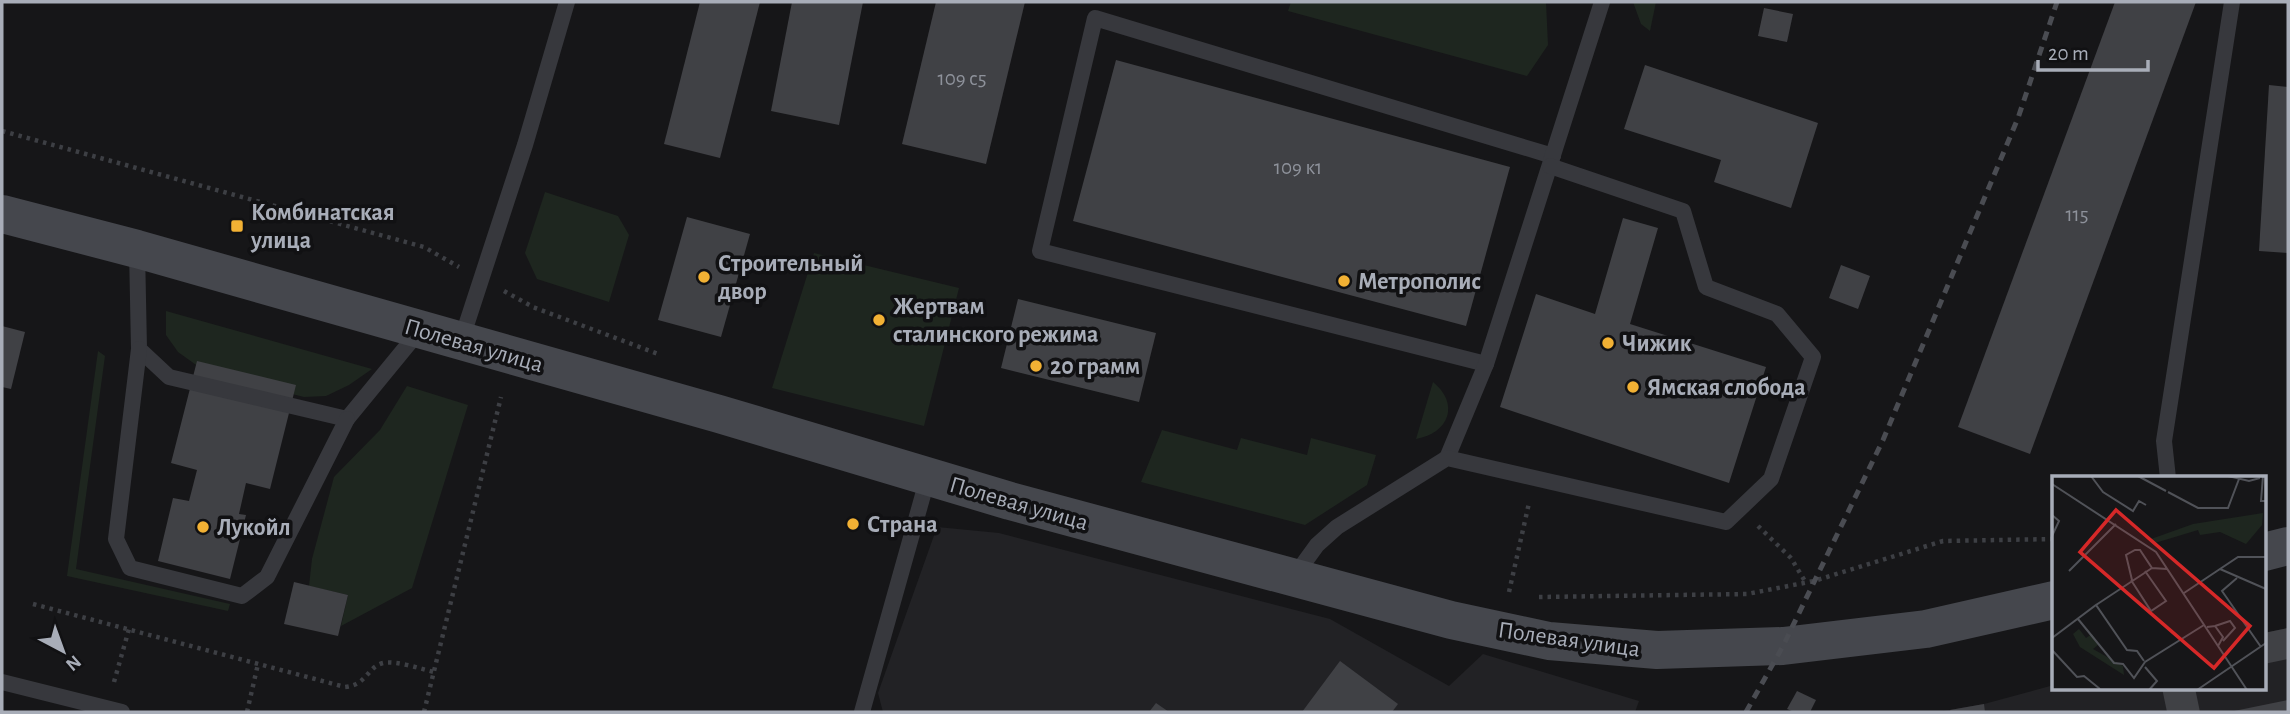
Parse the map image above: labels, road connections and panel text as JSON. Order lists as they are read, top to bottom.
{
  "streets": {
    "street": ["Полевая улица"]
  },
  "places": {
    "transit": ["Комбинатская улица"],
    "other": [
      "Строительный двор",
      "Метрополис",
      "Жертвам сталинского режима",
      "Чижик",
      "20 грамм",
      "Ямская слобода",
      "Страна",
      "Лукойл"
    ]
  },
  "house_numbers": ["109 с5", "109 к1", "115"],
  "scale_bar": "20 m",
  "north": "bottom right"
}
